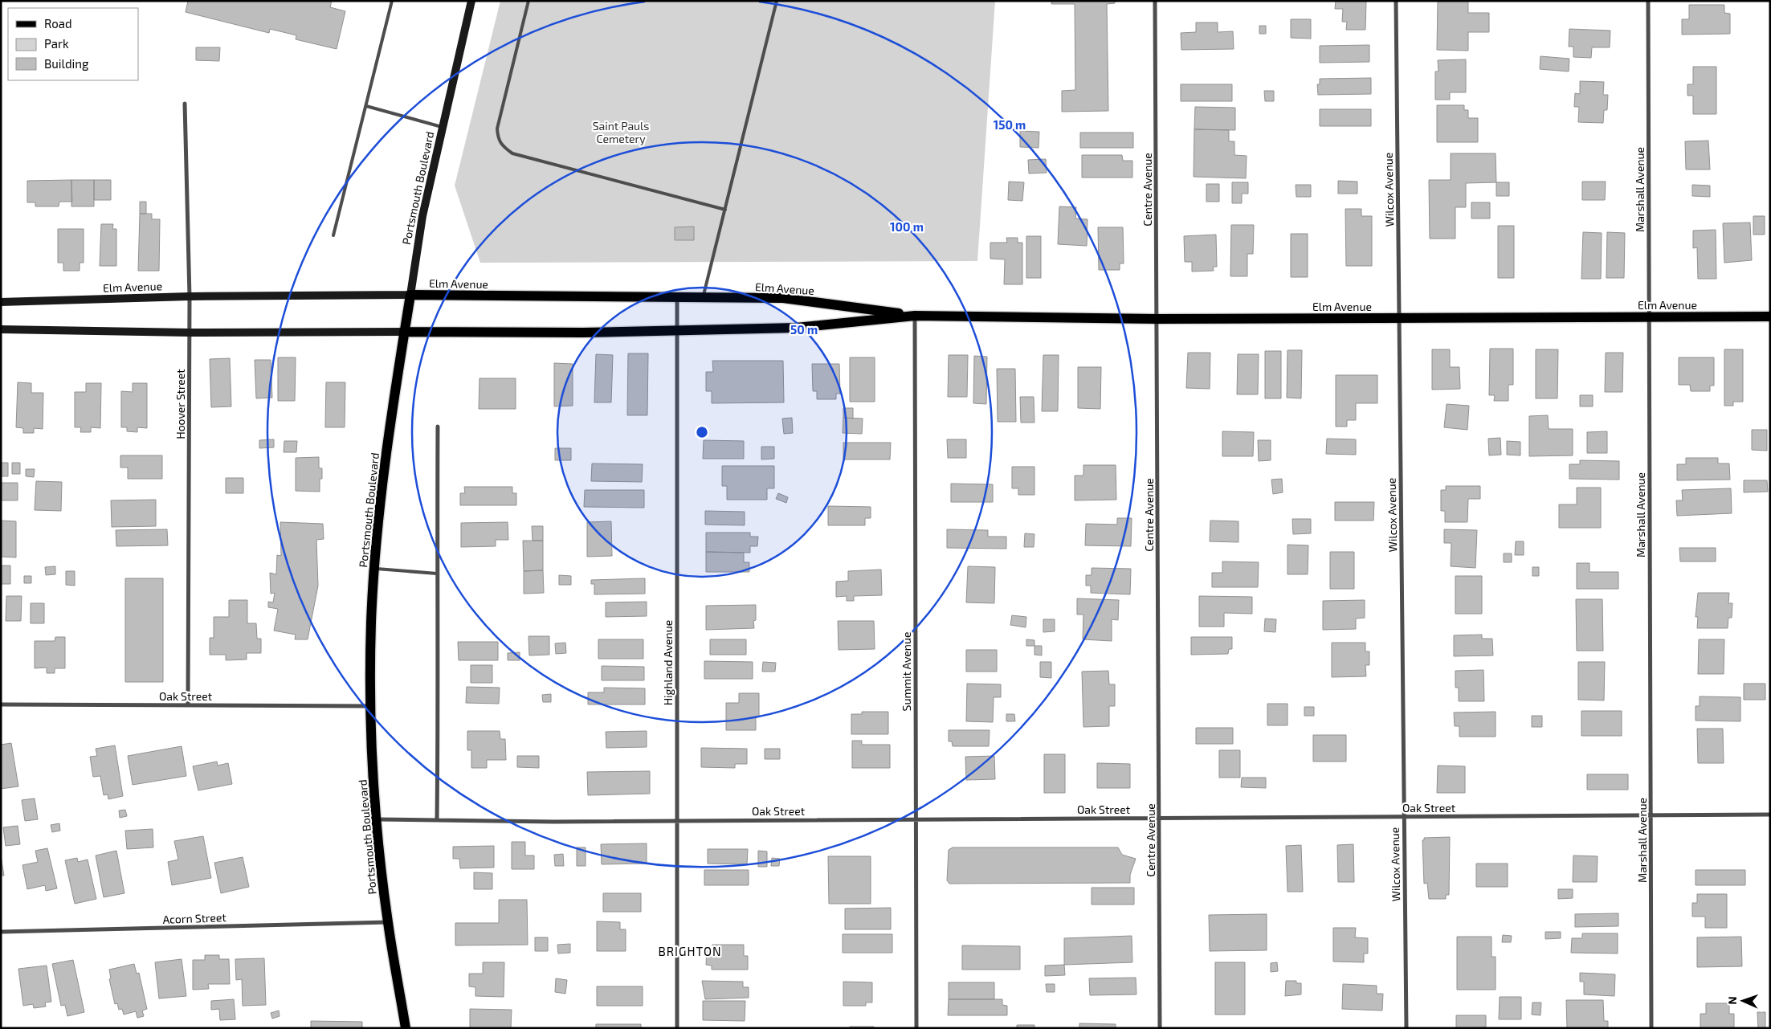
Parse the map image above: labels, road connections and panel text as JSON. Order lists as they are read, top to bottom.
{
  "streets": {
    "main road": ["Portsmouth Boulevard", "Elm Avenue"],
    "street": [
      "Centre Avenue",
      "Wilcox Avenue",
      "Marshall Avenue",
      "Hoover Street",
      "Highland Avenue",
      "Summit Avenue",
      "Oak Street",
      "Acorn Street"
    ]
  },
  "crossings": [
    ["Portsmouth Boulevard", "Elm Avenue"],
    ["Portsmouth Boulevard", "Oak Street"],
    ["Portsmouth Boulevard", "Acorn Street"],
    ["Centre Avenue", "Elm Avenue"],
    ["Centre Avenue", "Oak Street"],
    ["Wilcox Avenue", "Elm Avenue"],
    ["Wilcox Avenue", "Oak Street"],
    ["Marshall Avenue", "Elm Avenue"],
    ["Marshall Avenue", "Oak Street"],
    ["Elm Avenue", "Hoover Street"],
    ["Elm Avenue", "Highland Avenue"],
    ["Elm Avenue", "Summit Avenue"],
    ["Hoover Street", "Oak Street"],
    ["Highland Avenue", "Oak Street"],
    ["Summit Avenue", "Oak Street"]
  ],
  "districts": ["BRIGHTON"],
  "parks": ["Saint Pauls Cemetery"],
  "legend": ["Road", "Park", "Building"],
  "north": "left",
  "rings": ["150 m", "100 m", "50 m"]
}
